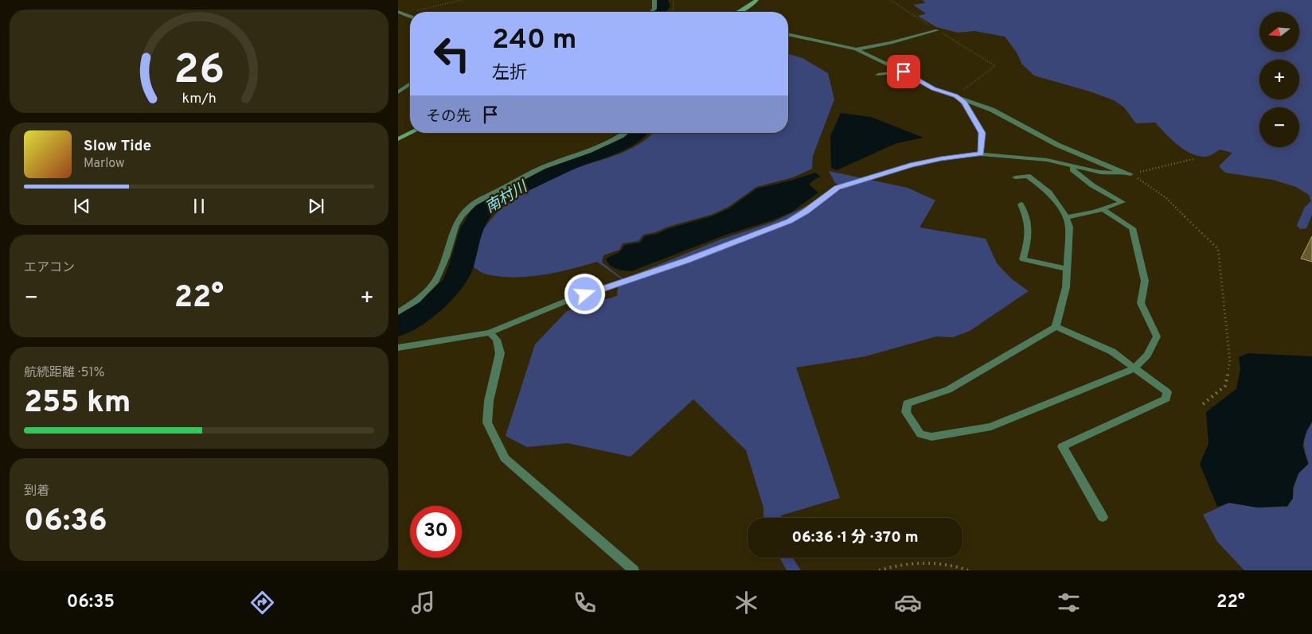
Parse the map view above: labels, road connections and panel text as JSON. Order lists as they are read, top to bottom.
{
  "water": ["南村川"],
  "north": "left",
  "page": {
    "map_buttons": ["+", "−"],
    "turn": ["240 m", "左折"],
    "then": "その先",
    "song": ["Slow Tide", "Marlow"],
    "tile": [
      "エアコン",
      ["航続距離 · 51%", "255 km"],
      ["到着", "06:36"]
    ],
    "heat": ["−", "22°", "+"],
    "limit": "30",
    "trip": "06:36 · 1 分 · 370 m",
    "tabs": ["06:35", "22°"],
    "gauge": ["26", "km/h"]
  }
}
